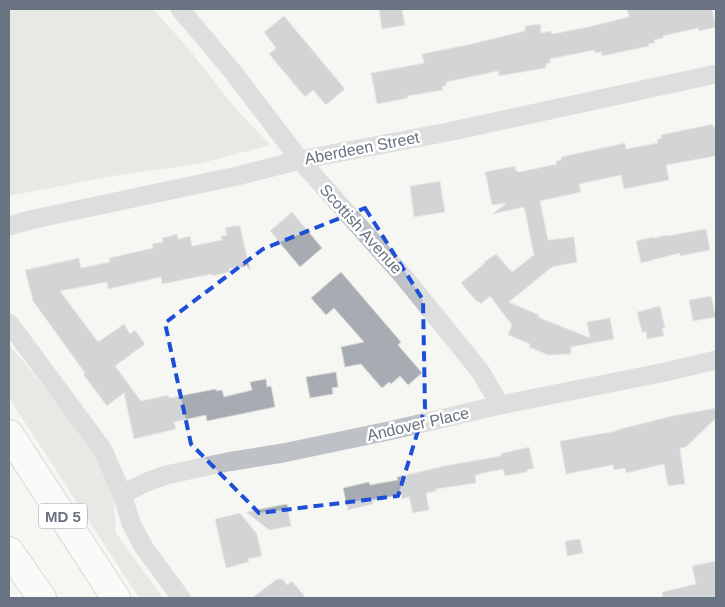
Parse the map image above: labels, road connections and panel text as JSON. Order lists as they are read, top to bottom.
{
  "streets": {
    "highway": ["MD 5"],
    "street": ["Aberdeen Street", "Scottish Avenue", "Andover Place"]
  },
  "crossings": [
    ["Aberdeen Street", "Scottish Avenue"],
    ["Scottish Avenue", "Andover Place"]
  ]
}
